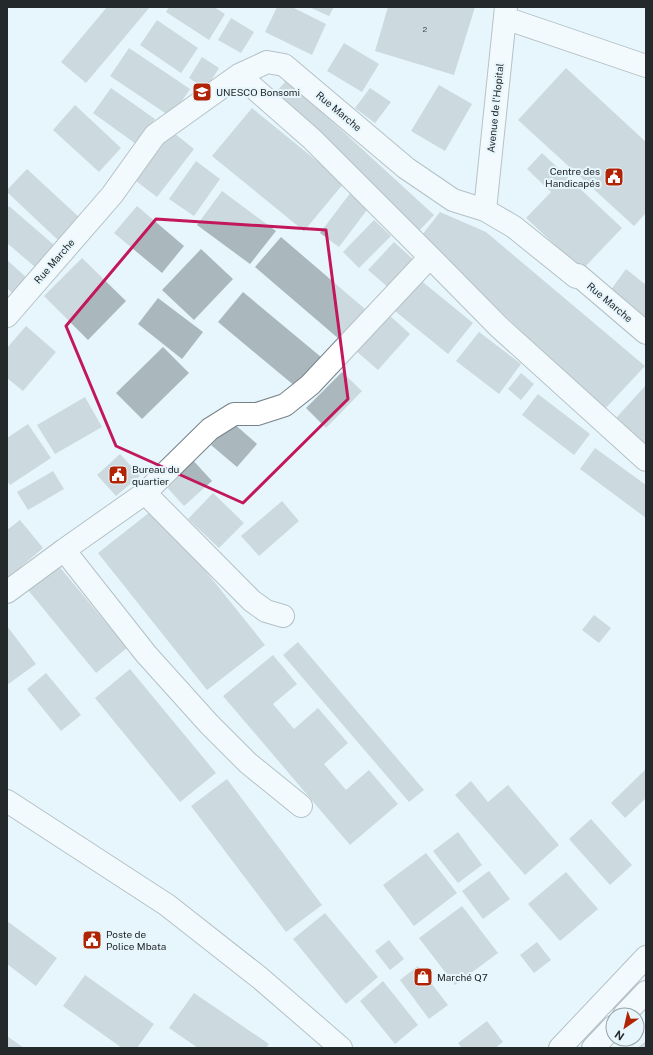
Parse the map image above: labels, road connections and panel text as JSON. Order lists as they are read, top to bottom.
{
  "streets": {
    "street": ["Avenue de l'Hopital", "Rue Marche"]
  },
  "crossings": [
    ["Avenue de l'Hopital", "Rue Marche"]
  ],
  "places": {
    "school or university": ["UNESCO Bonsomi"],
    "public building": ["Centre des Handicapés", "Bureau du quartier", "Poste de Police Mbata"],
    "shop": ["Marché Q7"]
  },
  "house_numbers": ["2"],
  "north": "bottom left"
}
